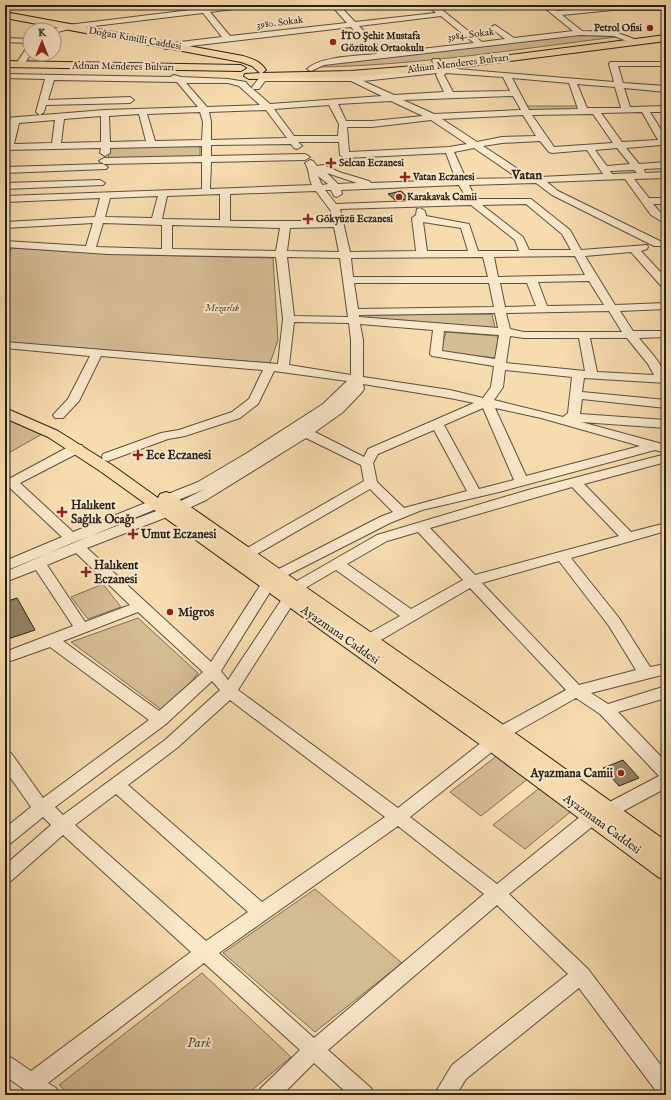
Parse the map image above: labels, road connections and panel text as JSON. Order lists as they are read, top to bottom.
{
  "streets": {
    "main road": ["Doğan Kimilli Caddesi", "Adnan Menderes Bulvarı", "Ayazmana Caddesi"],
    "street": ["3980. Sokak", "3984. Sokak"]
  },
  "crossings": [
    ["3980. Sokak", "Doğan Kimilli Caddesi"],
    ["3984. Sokak", "Adnan Menderes Bulvarı"],
    ["Doğan Kimilli Caddesi", "Adnan Menderes Bulvarı"]
  ],
  "districts": ["Vatan"],
  "parks": ["Mezarlık", "Park"],
  "places": {
    "other": [
      "Petrol Ofisi",
      "İTO Şehit Mustafa Gözütok Ortaokulu",
      "Karakavak Camii",
      "Migros",
      "Ayazmana Camii"
    ],
    "health": [
      "Selcan Eczanesi",
      "Vatan Eczanesi",
      "Gökyüzü Eczanesi",
      "Ece Eczanesi",
      "Halıkent Sağlık Ocağı",
      "Umut Eczanesi",
      "Halıkent Eczanesi"
    ]
  },
  "north": "top"
}
